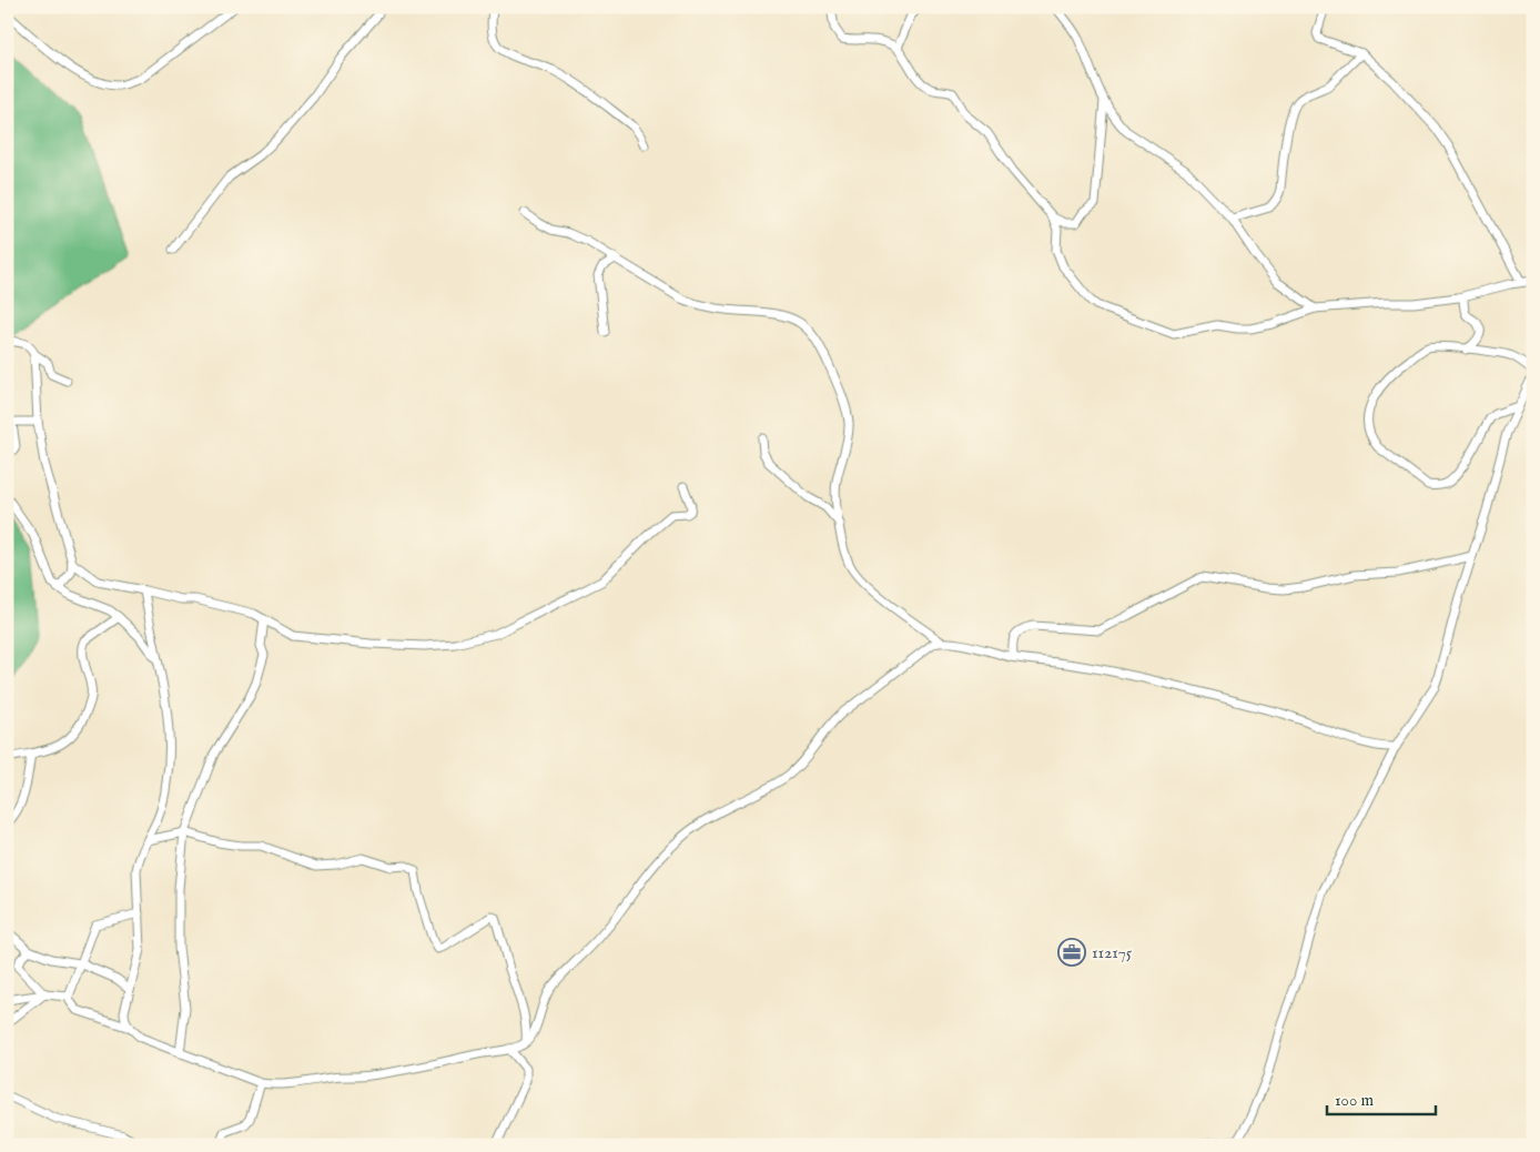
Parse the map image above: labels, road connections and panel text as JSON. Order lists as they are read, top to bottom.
{
  "places": {
    "office": ["112175"]
  },
  "scale_bar": "100 m"
}
